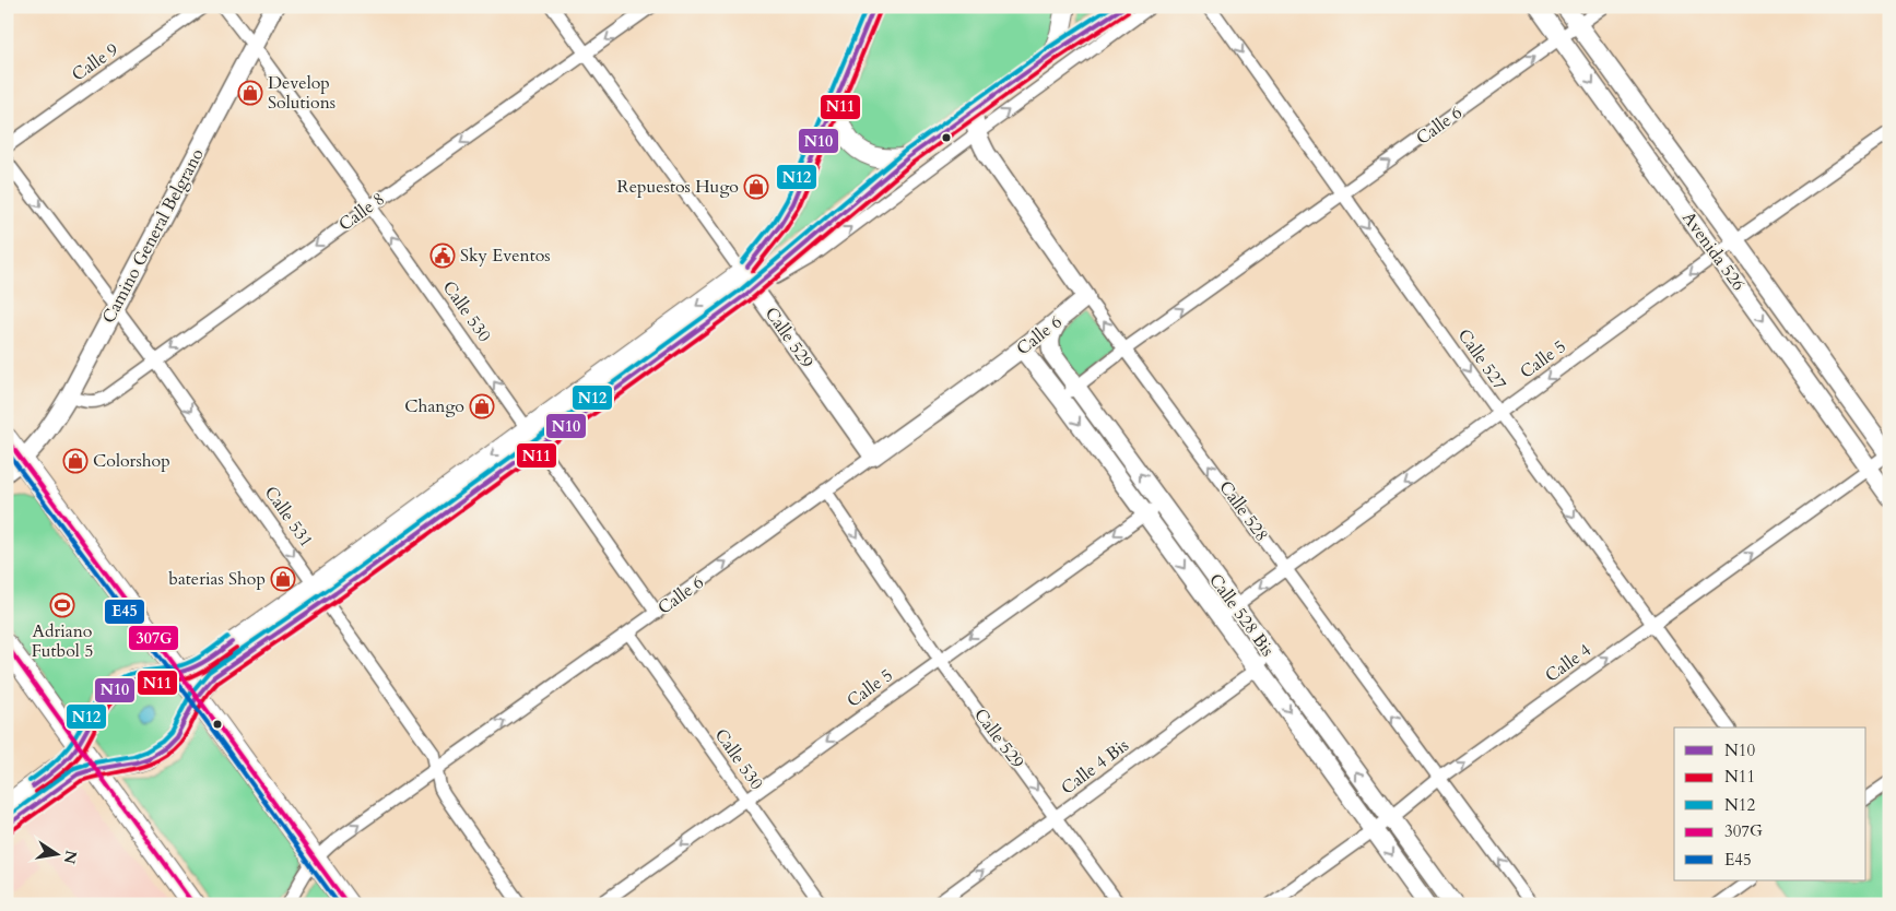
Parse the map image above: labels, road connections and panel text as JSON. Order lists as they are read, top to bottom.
{
  "streets": {
    "street": [
      "Calle 9",
      "Calle 6",
      "Calle 8",
      "Camino General Belgrano",
      "Avenida 526",
      "Calle 530",
      "Calle 529",
      "Calle 527",
      "Calle 5",
      "Calle 528",
      "Calle 531",
      "Calle 528 Bis",
      "Calle 4",
      "Calle 4 Bis"
    ]
  },
  "crossings": [
    ["Calle 6", "Avenida 526"],
    ["Calle 6", "Calle 530"],
    ["Calle 6", "Calle 529"],
    ["Calle 6", "Calle 527"],
    ["Calle 6", "Calle 528"],
    ["Calle 6", "Calle 531"],
    ["Calle 6", "Calle 528 Bis"],
    ["Calle 8", "Camino General Belgrano"],
    ["Calle 8", "Calle 530"],
    ["Calle 8", "Calle 529"],
    ["Calle 8", "Calle 531"],
    ["Camino General Belgrano", "Calle 530"],
    ["Camino General Belgrano", "Calle 531"],
    ["Avenida 526", "Calle 5"],
    ["Avenida 526", "Calle 4"],
    ["Calle 530", "Calle 5"],
    ["Calle 529", "Calle 5"],
    ["Calle 529", "Calle 4 Bis"],
    ["Calle 527", "Calle 5"],
    ["Calle 527", "Calle 4"],
    ["Calle 5", "Calle 528"],
    ["Calle 5", "Calle 528 Bis"],
    ["Calle 528", "Calle 4"],
    ["Calle 528 Bis", "Calle 4"],
    ["Calle 528 Bis", "Calle 4 Bis"]
  ],
  "one_way": [
    "Calle 6",
    "Calle 8",
    "Calle 529",
    "Calle 527",
    "Calle 5",
    "Calle 528",
    "Calle 531",
    "Calle 4",
    "Calle 4 Bis"
  ],
  "places": {
    "shop": [
      "Develop Solutions",
      "Repuestos Hugo",
      "Chango",
      "Colorshop",
      "baterias Shop"
    ],
    "public building": ["Sky Eventos"],
    "sports": ["Adriano Futbol 5"]
  },
  "lines": [
    "transit line N10",
    "transit line N12",
    "transit line N11",
    "transit line 307G",
    "transit line E45"
  ],
  "legend": [
    "N10",
    "N11",
    "N12",
    "307G",
    "E45"
  ],
  "north": "right"
}
